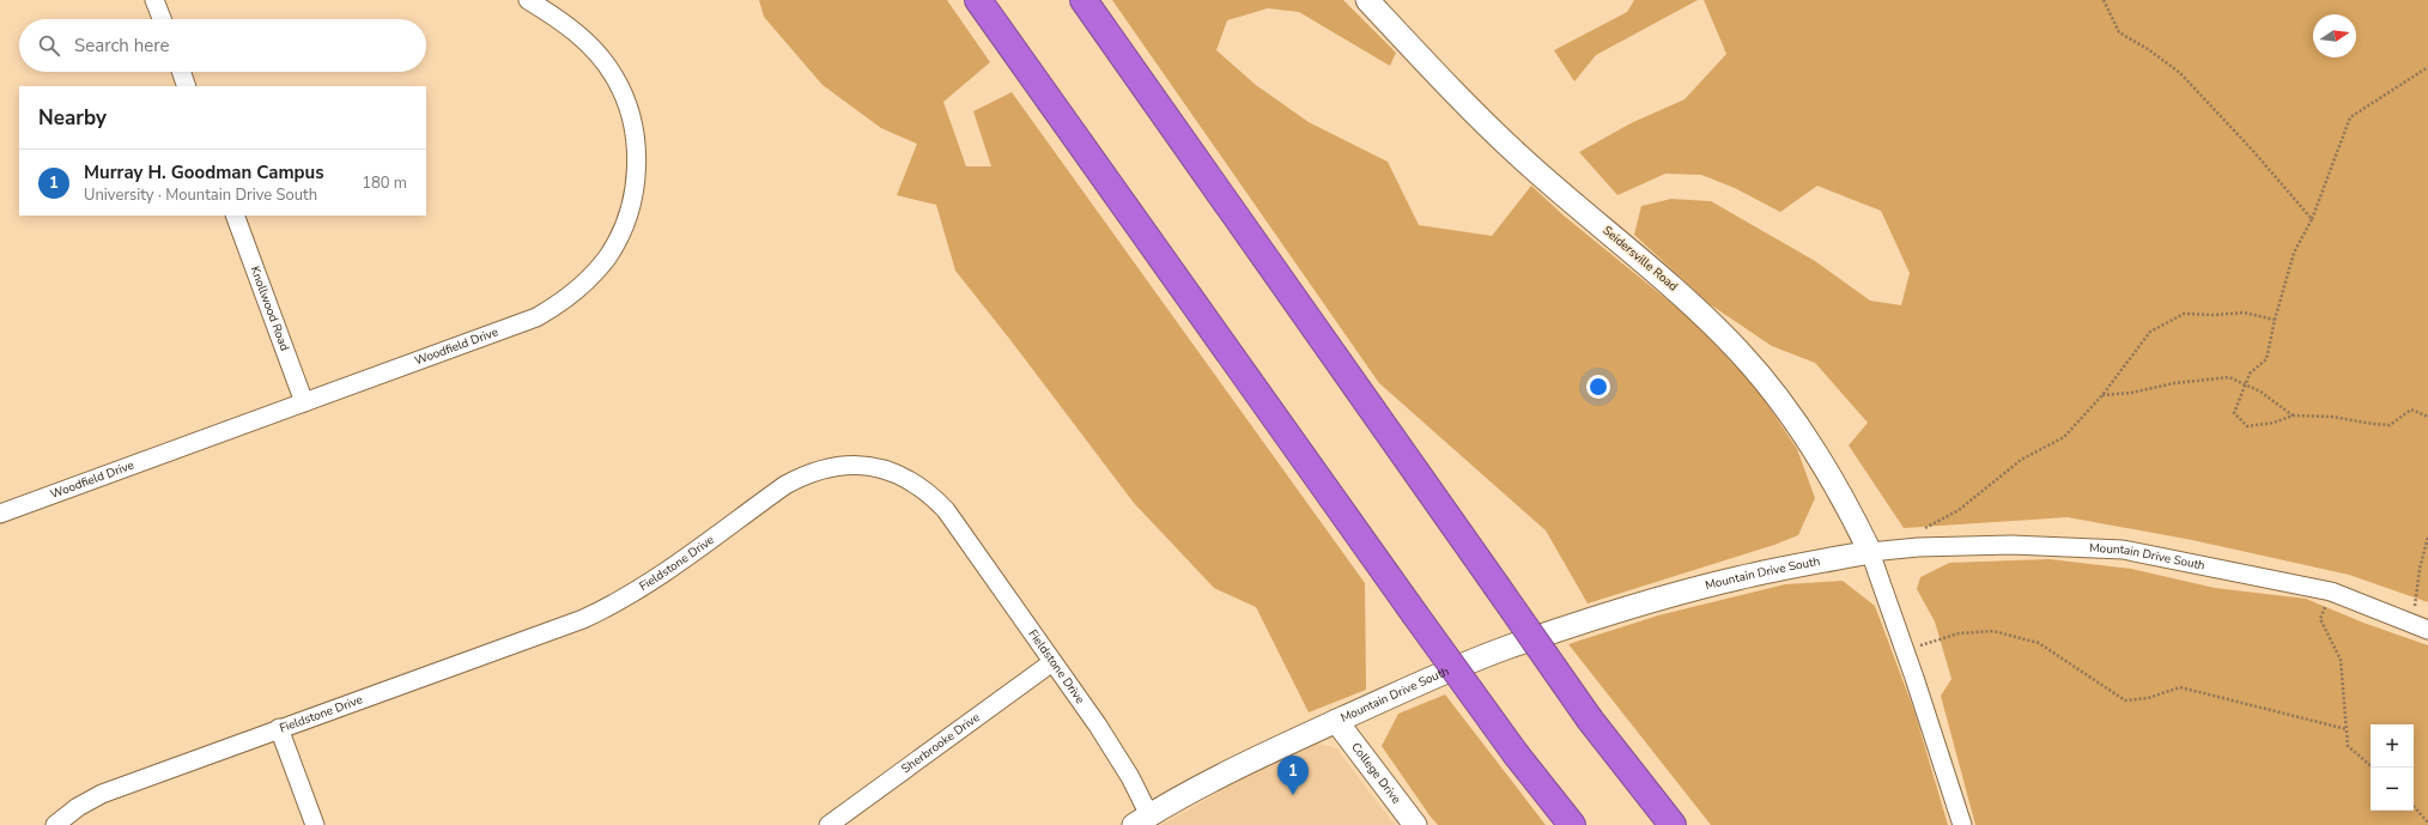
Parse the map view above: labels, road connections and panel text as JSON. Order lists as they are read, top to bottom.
{
  "streets": {
    "street": [
      "Seidersville Road",
      "Knollwood Road",
      "Woodfield Drive",
      "Mountain Drive South",
      "Fieldstone Drive",
      "Sherbrooke Drive",
      "College Drive"
    ]
  },
  "crossings": [
    ["Seidersville Road", "Mountain Drive South"],
    ["Knollwood Road", "Woodfield Drive"],
    ["Mountain Drive South", "Fieldstone Drive"],
    ["Mountain Drive South", "College Drive"],
    ["Fieldstone Drive", "Sherbrooke Drive"]
  ],
  "north": "right",
  "page": {
    "search": "Search here",
    "heading": "Nearby",
    "list": [
      {
        "mark": "1",
        "name": "Murray H. Goodman Campus",
        "note": "University · Mountain Drive South",
        "value": "180 m"
      }
    ],
    "map_buttons": ["+", "−"],
    "pins": "1"
  }
}
